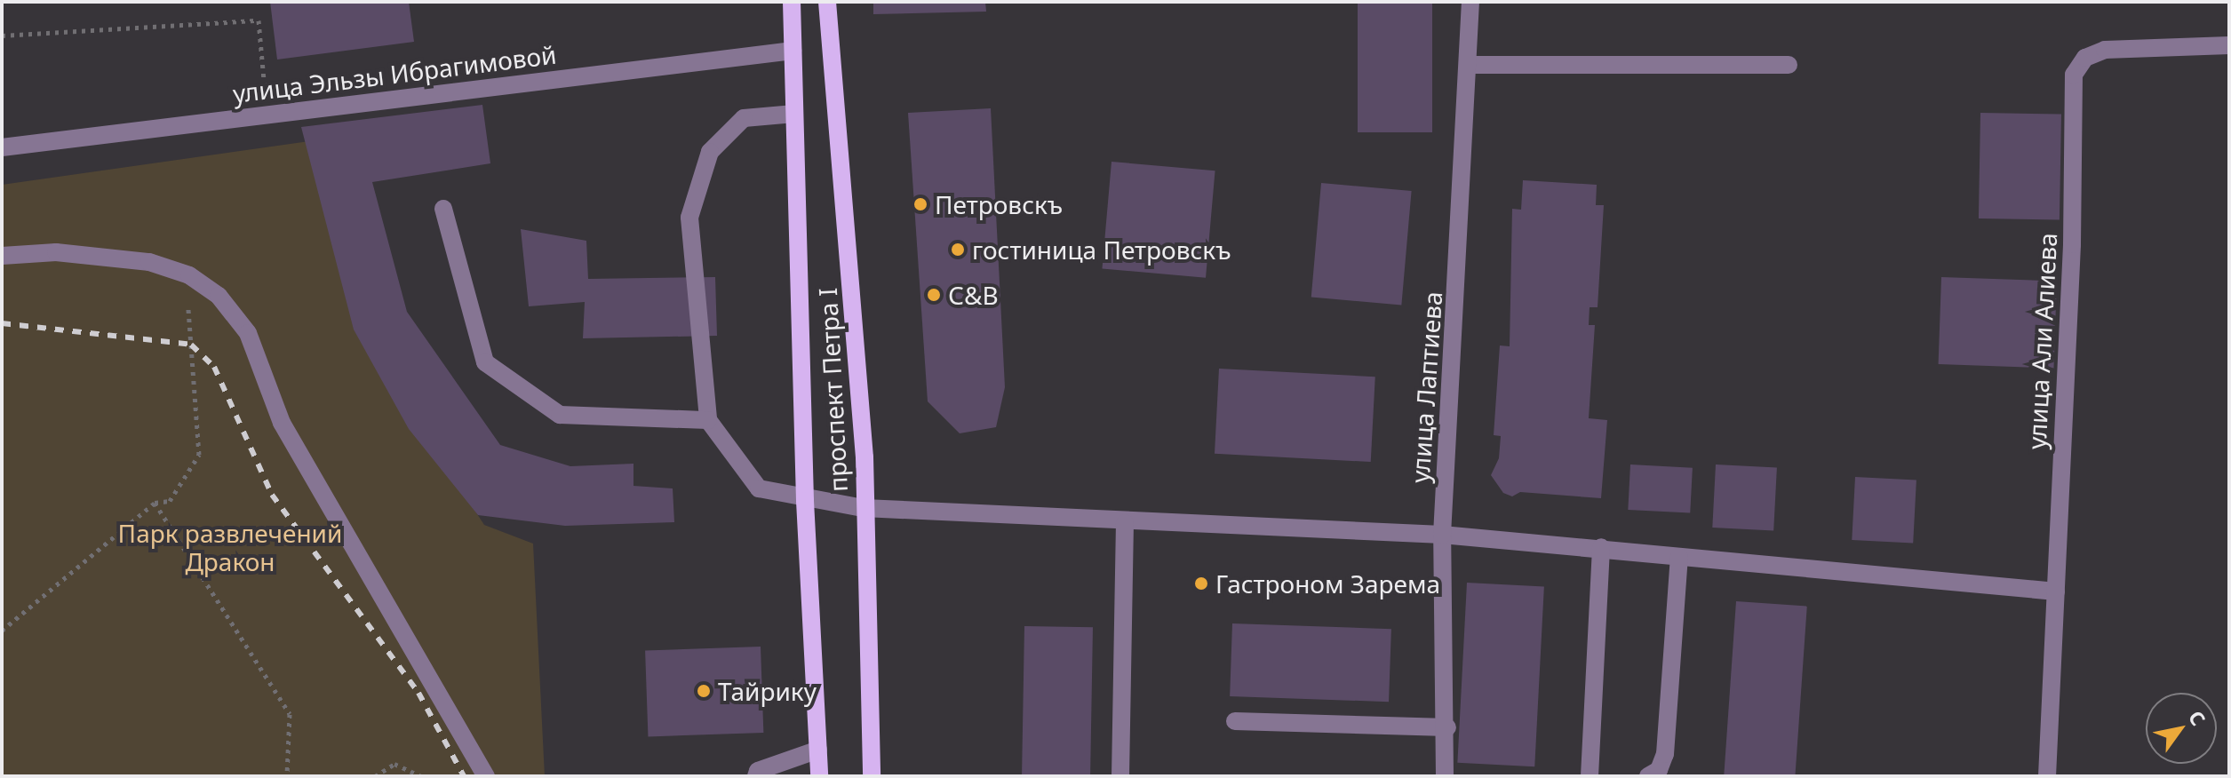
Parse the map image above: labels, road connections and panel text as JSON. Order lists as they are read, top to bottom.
{
  "streets": {
    "main road": ["проспект Петра I"],
    "street": ["улица Эльзы Ибрагимовой", "улица Али Алиева", "улица Лаптиева"]
  },
  "crossings": [
    ["улица Эльзы Ибрагимовой", "проспект Петра I"]
  ],
  "parks": ["Парк развлечений Дракон"],
  "places": [
    "Петровскъ",
    "гостиница Петровскъ",
    "С&В",
    "Гастроном Зарема",
    "Тайрику"
  ],
  "north": "top right"
}
